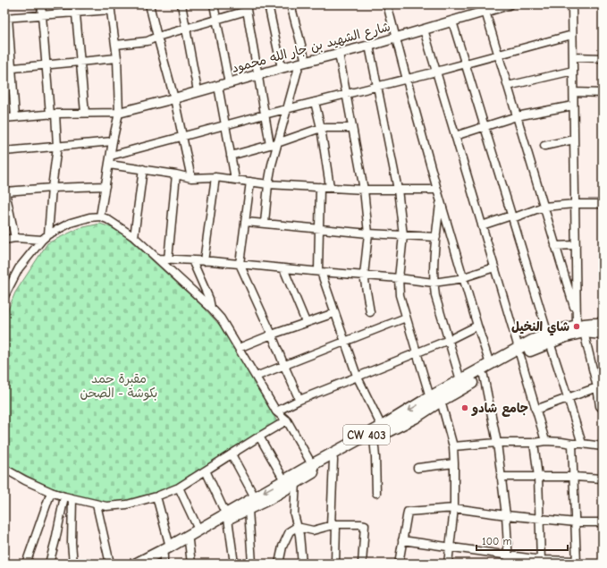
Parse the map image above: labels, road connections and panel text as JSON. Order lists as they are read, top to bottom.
{
  "streets": {
    "main road": ["CW 403"],
    "street": ["شارع الشهيد بن جار الله محمود"]
  },
  "parks": ["مقبرة حمد بكوشة - الصحن"],
  "places": ["شاي النخيل", "جامع شادو"],
  "scale_bar": "100 m"
}
